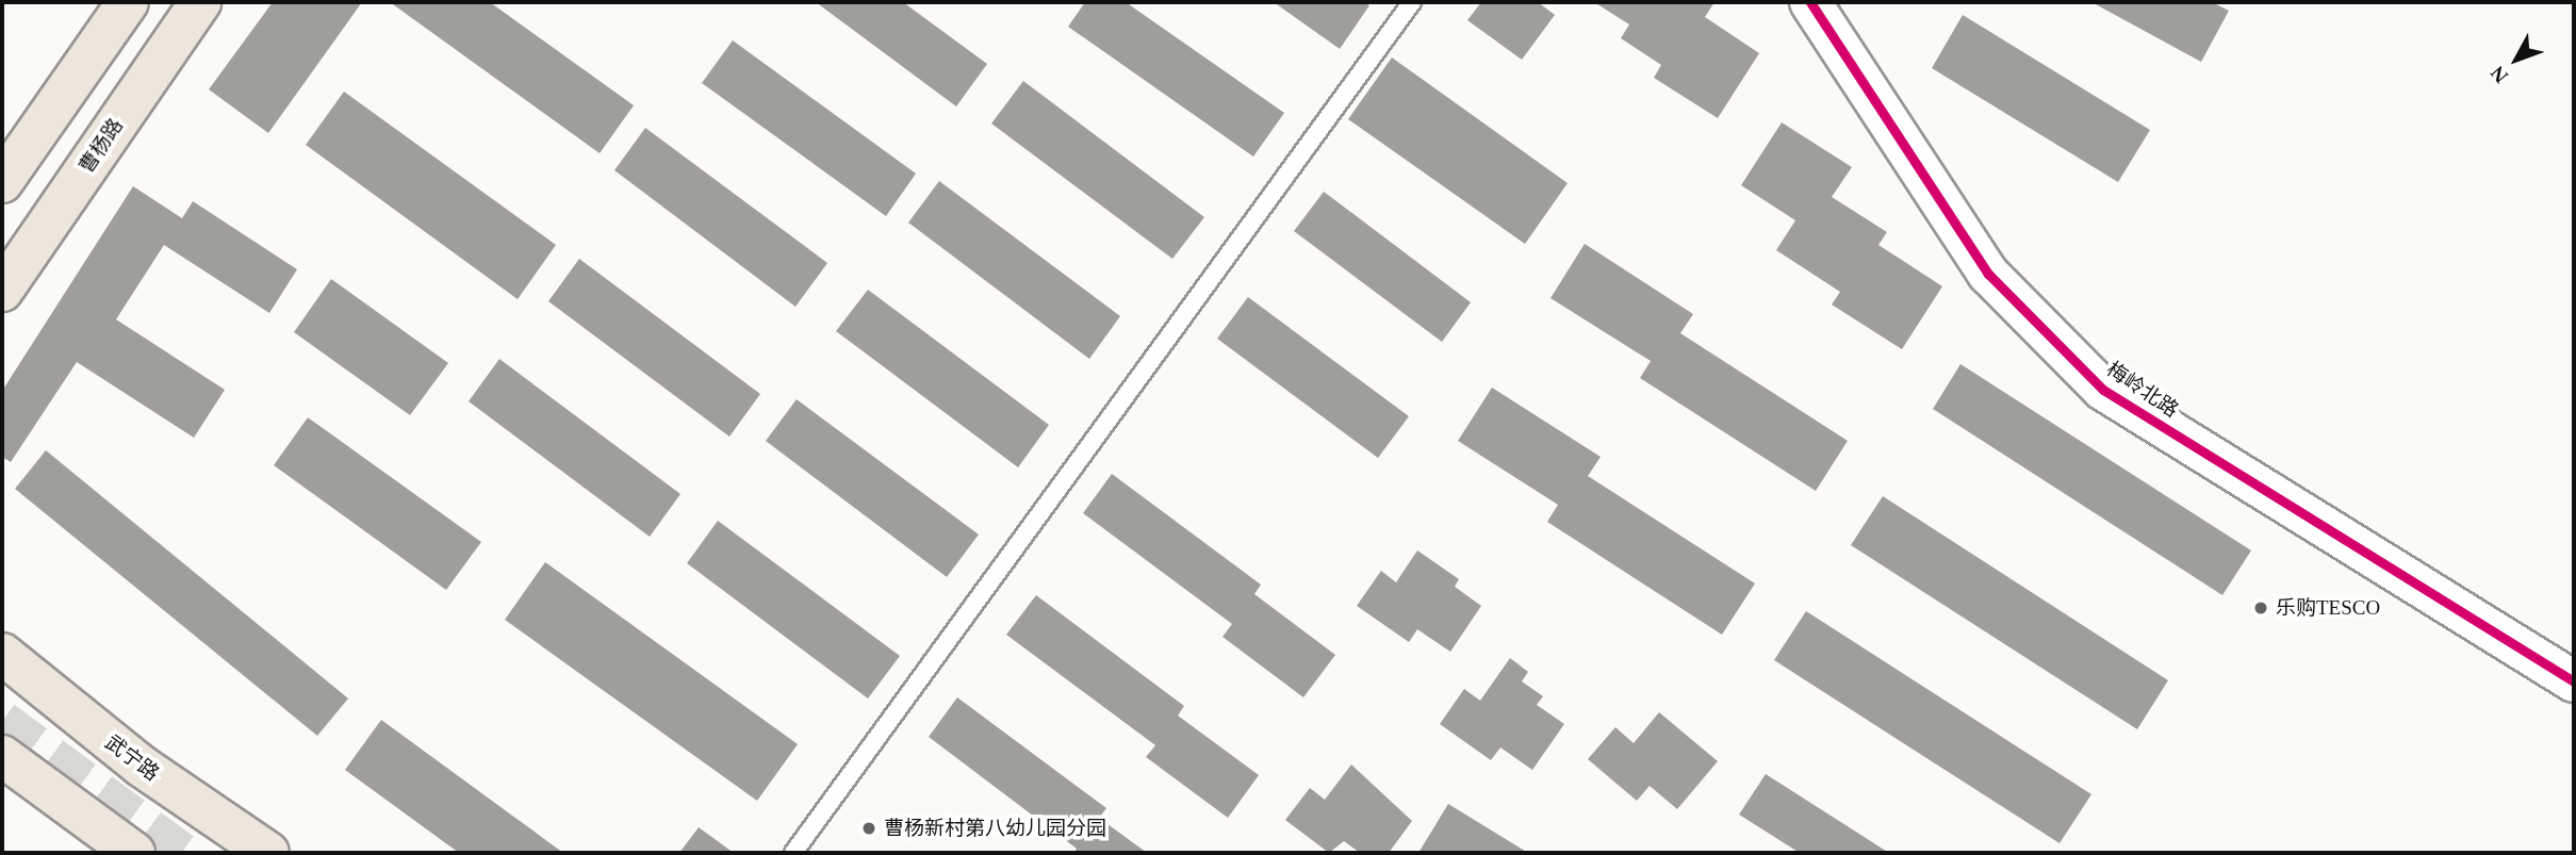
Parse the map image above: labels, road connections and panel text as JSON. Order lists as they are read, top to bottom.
{
  "streets": {
    "main road": ["曹杨路", "武宁路"],
    "street": ["梅岭北路"]
  },
  "places": ["乐购TESCO", "曹杨新村第八幼儿园分园"],
  "north": "bottom left"
}
